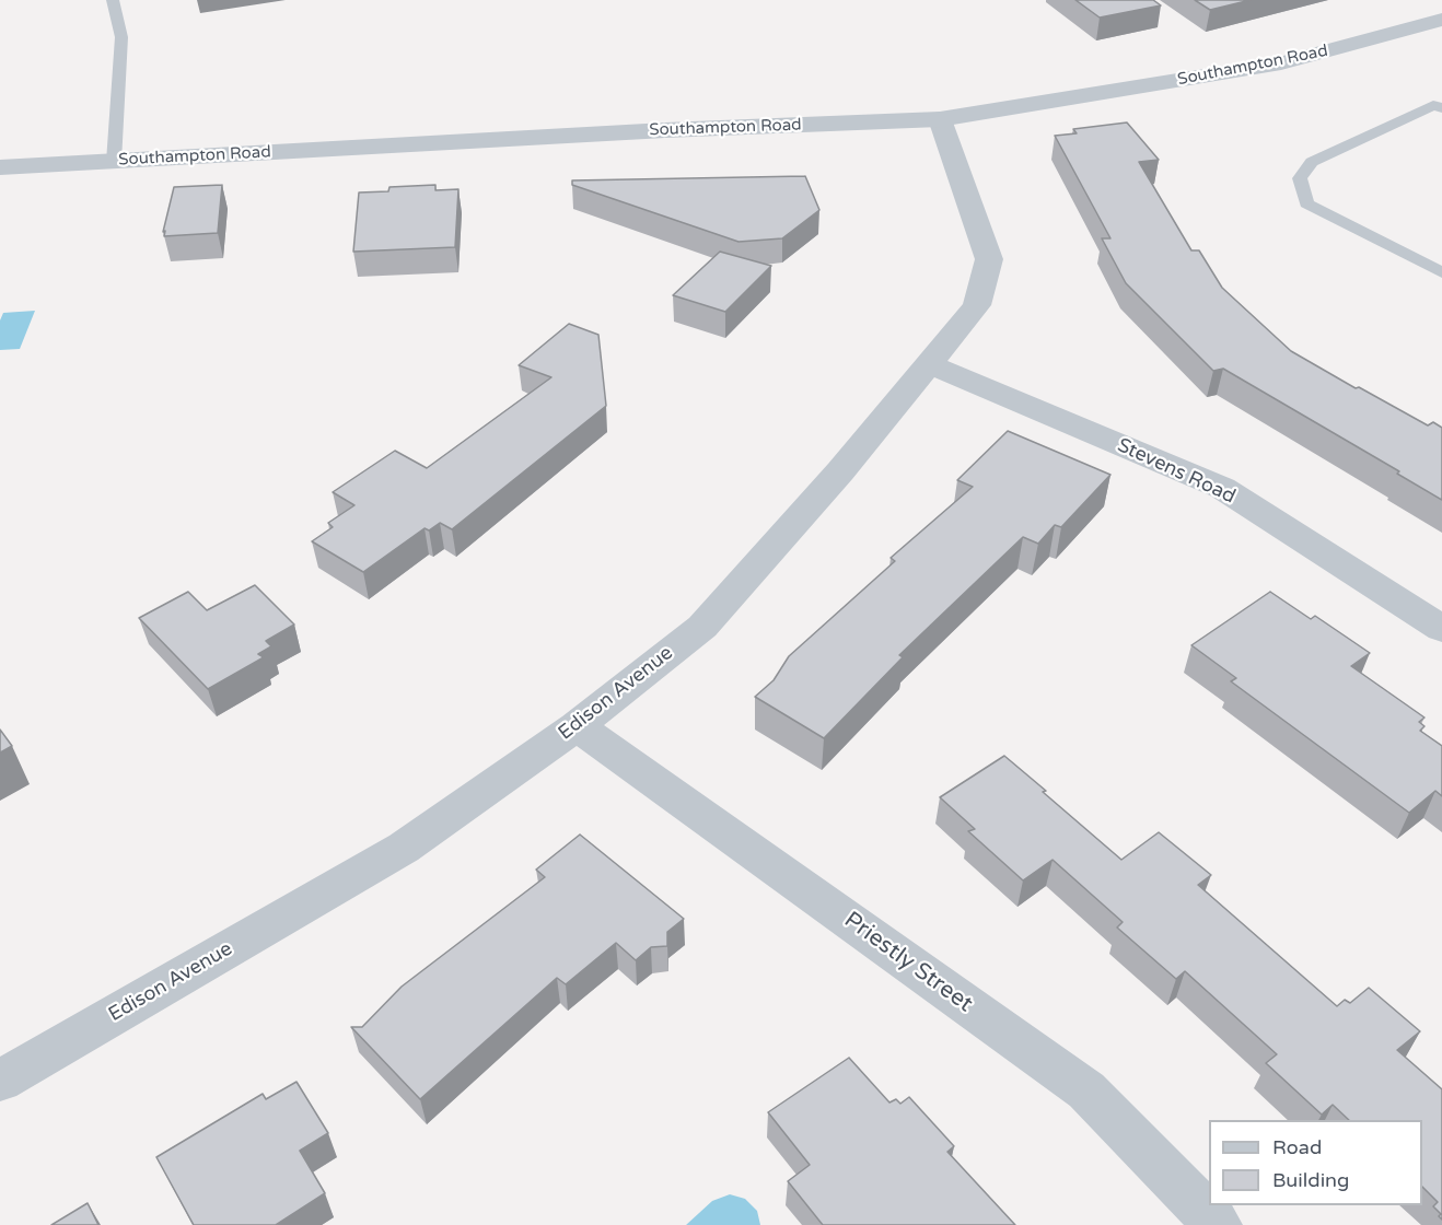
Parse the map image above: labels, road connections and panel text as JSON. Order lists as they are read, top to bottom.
{
  "streets": {
    "street": [
      "Southampton Road",
      "Stevens Road",
      "Edison Avenue",
      "Priestly Street"
    ]
  },
  "crossings": [
    ["Southampton Road", "Edison Avenue"],
    ["Stevens Road", "Edison Avenue"],
    ["Edison Avenue", "Priestly Street"]
  ],
  "legend": ["Road", "Building"]
}
